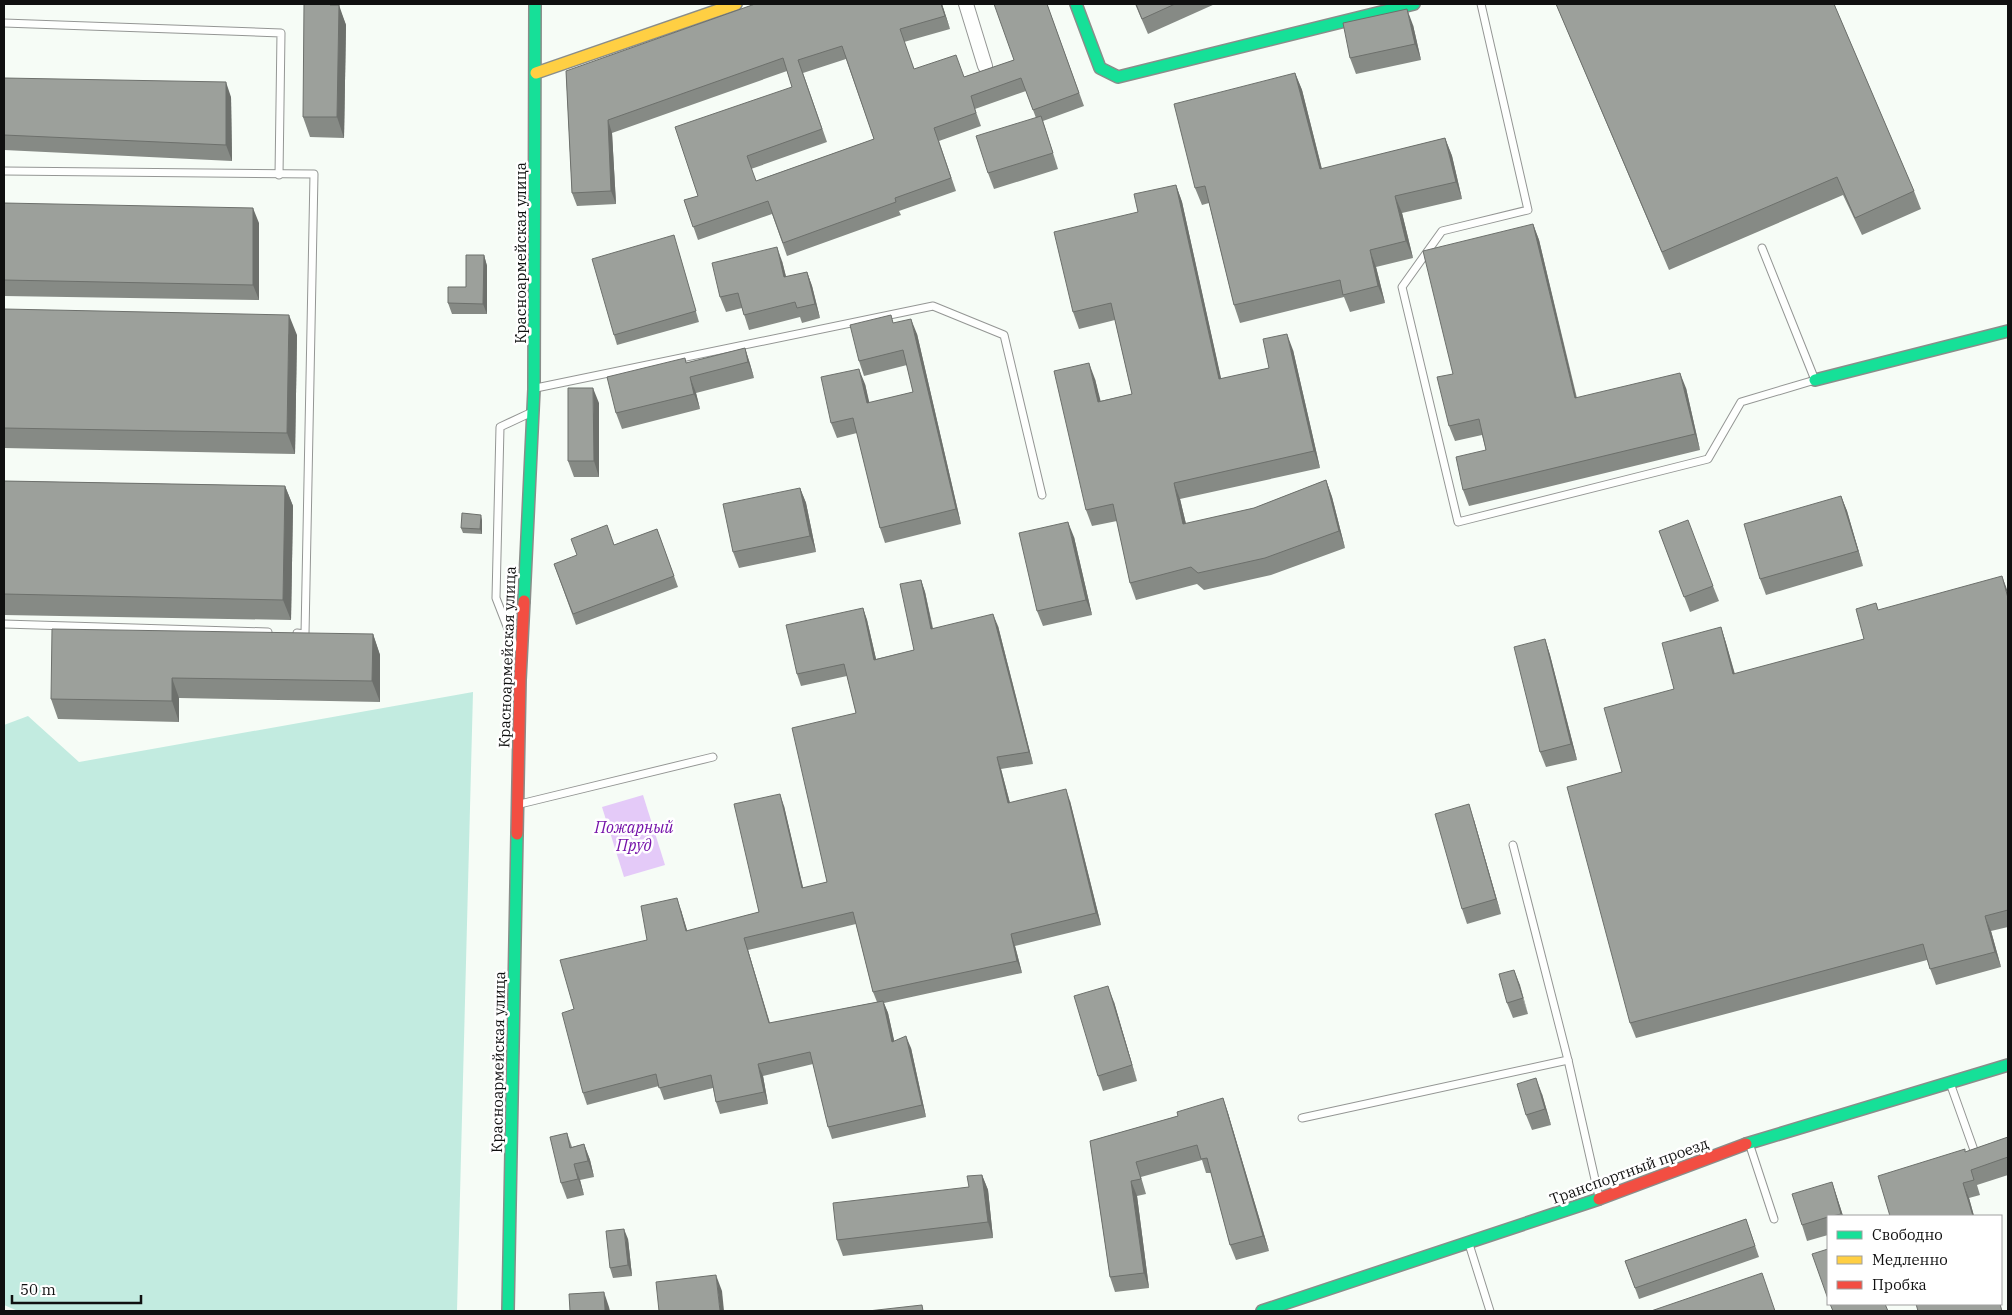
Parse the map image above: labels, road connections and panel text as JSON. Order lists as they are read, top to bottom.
{
  "streets": {
    "street": ["Красноармейская улица", "Транспортный проезд"]
  },
  "water": ["Пожарный Пруд"],
  "legend": ["Свободно", "Медленно", "Пробка"],
  "scale_bar": "50 m"
}
